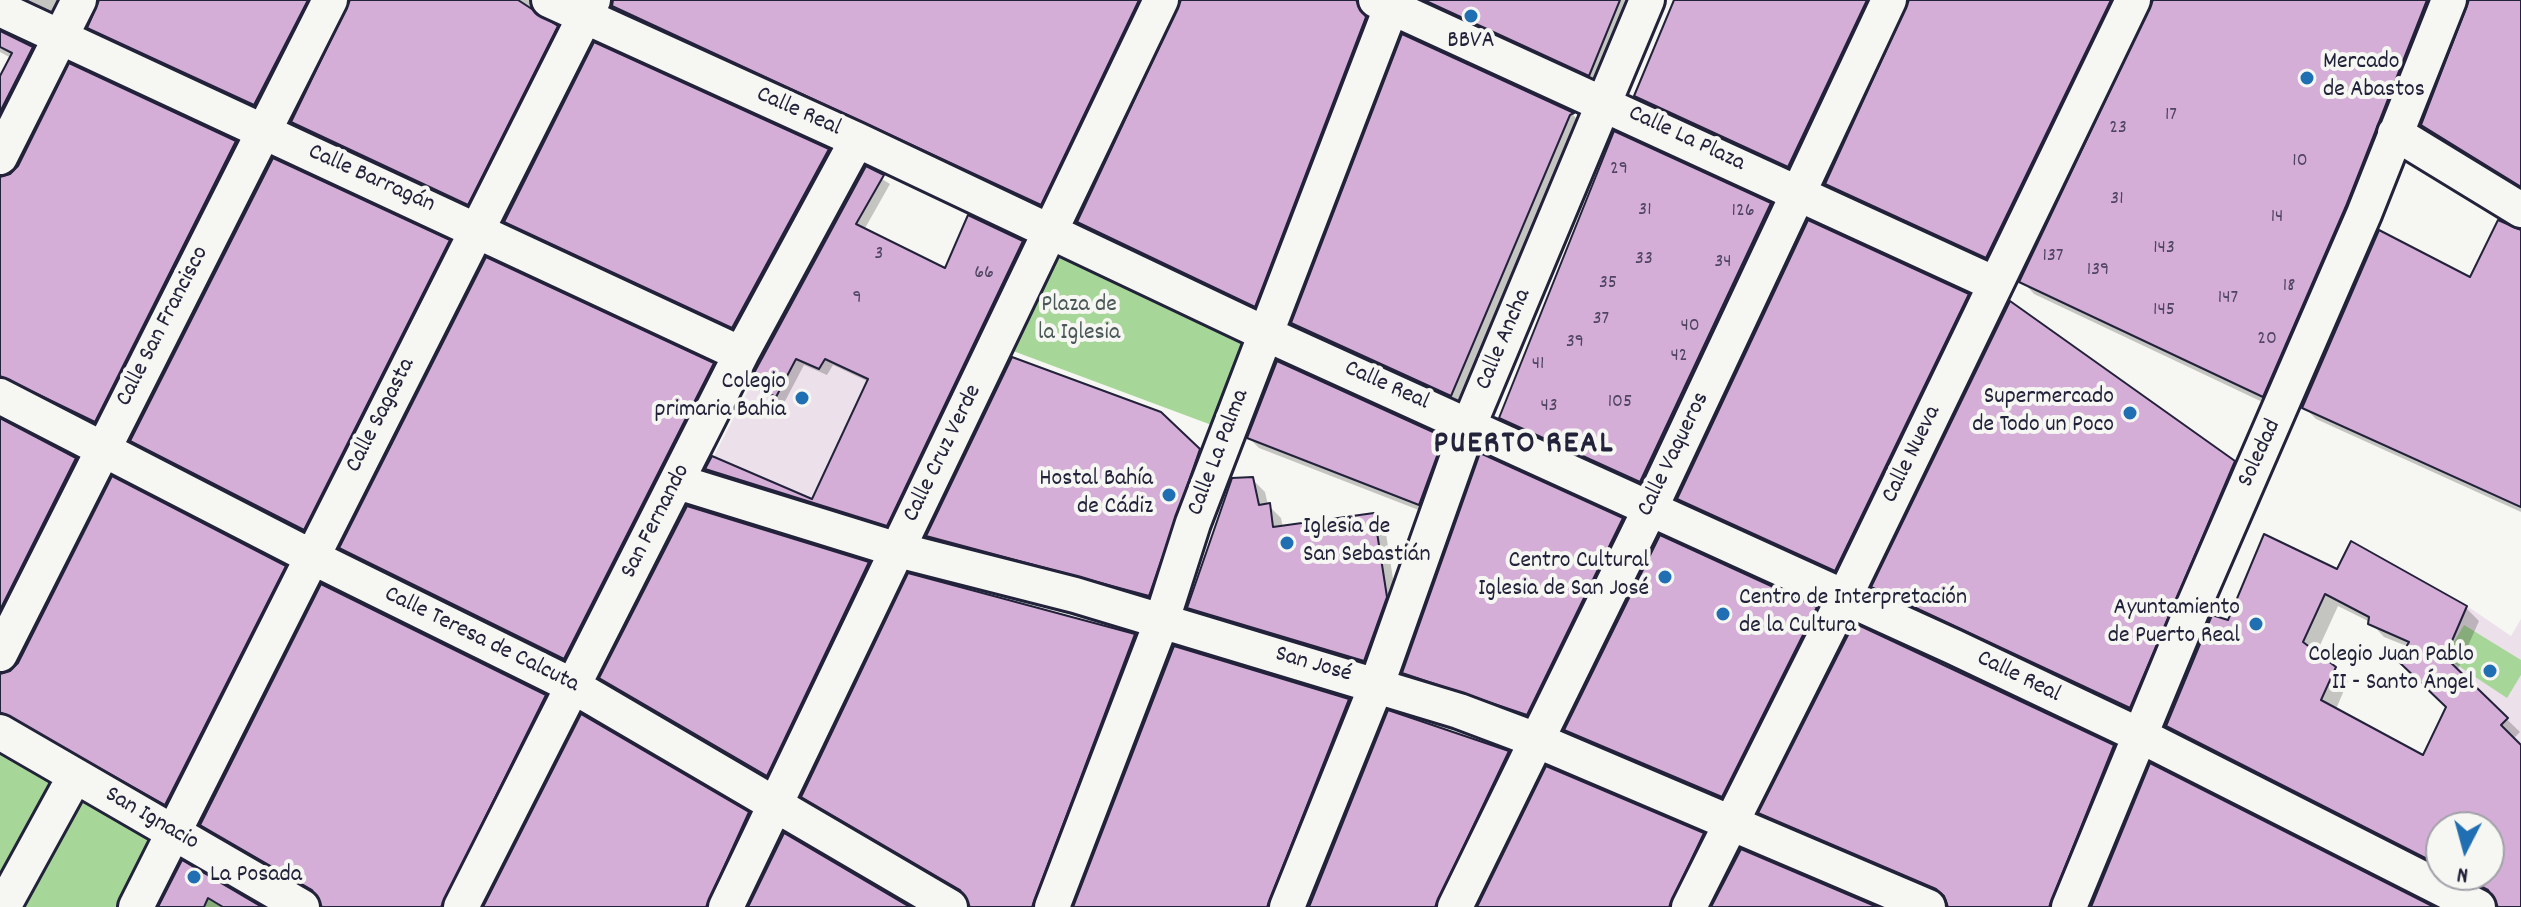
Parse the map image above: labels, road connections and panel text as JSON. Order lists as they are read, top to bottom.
{
  "streets": {
    "street": [
      "Calle Real",
      "Calle La Plaza",
      "Calle Barragán",
      "Calle San Francisco",
      "Calle Ancha",
      "Calle Sagasta",
      "Calle La Palma",
      "Calle Cruz Verde",
      "Soledad",
      "Calle Vaqueros",
      "Calle Nueva",
      "San Fernando",
      "Calle Teresa de Calcuta",
      "San José",
      "San Ignacio"
    ]
  },
  "crossings": [
    ["Calle Real", "Calle Ancha"],
    ["Calle Real", "Calle Sagasta"],
    ["Calle Real", "Calle La Palma"],
    ["Calle Real", "Calle Cruz Verde"],
    ["Calle Real", "Soledad"],
    ["Calle Real", "Calle Vaqueros"],
    ["Calle Real", "Calle Nueva"],
    ["Calle Real", "San Fernando"],
    ["Calle La Plaza", "Calle Ancha"],
    ["Calle La Plaza", "Calle La Palma"],
    ["Calle La Plaza", "Calle Vaqueros"],
    ["Calle La Plaza", "Calle Nueva"],
    ["Calle Barragán", "Calle San Francisco"],
    ["Calle Barragán", "Calle Sagasta"],
    ["Calle Barragán", "San Fernando"],
    ["Calle San Francisco", "Calle Teresa de Calcuta"],
    ["Calle Ancha", "San José"],
    ["Calle Sagasta", "Calle Teresa de Calcuta"],
    ["Calle Sagasta", "San Ignacio"],
    ["Calle La Palma", "San José"],
    ["Calle Cruz Verde", "Calle Teresa de Calcuta"],
    ["Calle Cruz Verde", "San José"],
    ["Calle Vaqueros", "San José"],
    ["Calle Nueva", "San José"],
    ["San Fernando", "Calle Teresa de Calcuta"],
    ["San Fernando", "San José"]
  ],
  "districts": ["PUERTO REAL"],
  "parks": ["Plaza de la Iglesia"],
  "places": [
    "BBVA",
    "Mercado de Abastos",
    "Colegio primaria Bahia",
    "Supermercado de Todo un Poco",
    "Hostal Bahía de Cádiz",
    "Iglesia de San Sebastián",
    "Centro Cultural Iglesia de San José",
    "Centro de Interpretación de la Cultura",
    "Ayuntamiento de Puerto Real",
    "Colegio Juan Pablo II - Santo Ángel",
    "La Posada"
  ],
  "house_numbers": [
    "17",
    "23",
    "10",
    "29",
    "31",
    "31",
    "126",
    "14",
    "143",
    "3",
    "137",
    "33",
    "34",
    "139",
    "66",
    "35",
    "18",
    "9",
    "147",
    "145",
    "37",
    "40",
    "20",
    "39",
    "42",
    "41",
    "105",
    "43"
  ],
  "north": "bottom"
}
